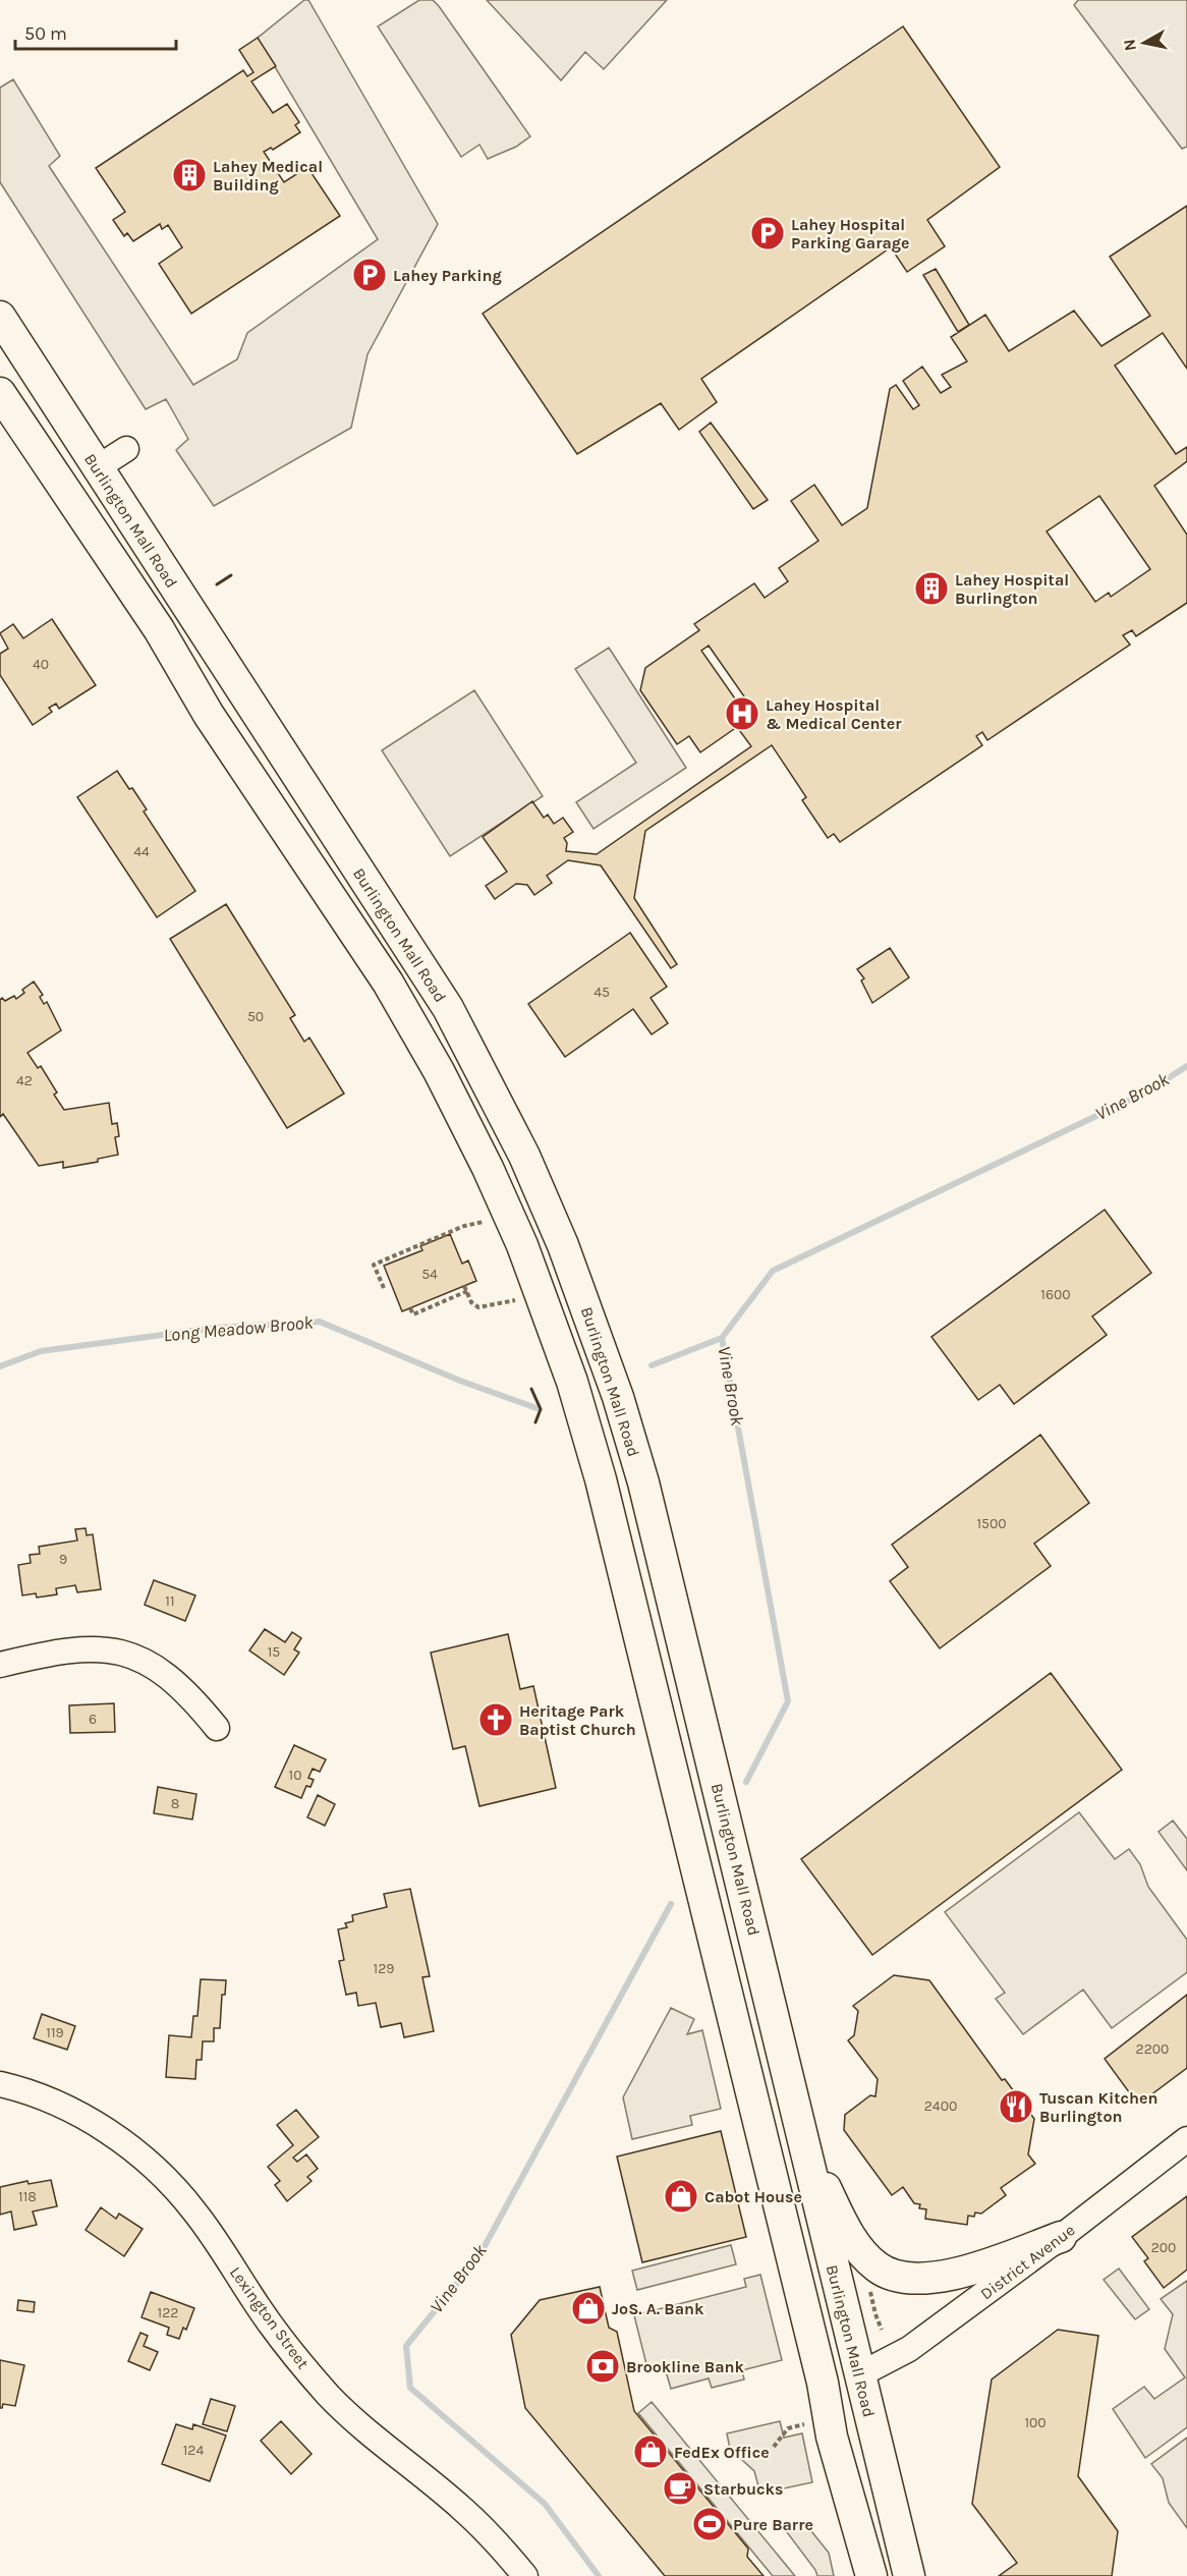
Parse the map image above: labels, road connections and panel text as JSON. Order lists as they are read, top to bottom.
{
  "streets": {
    "main road": ["Burlington Mall Road"],
    "street": ["District Avenue", "Lexington Street"]
  },
  "crossings": [
    ["Burlington Mall Road", "District Avenue"]
  ],
  "water": ["Vine Brook", "Long Meadow Brook"],
  "places": {
    "building": ["Lahey Medical Building", "Lahey Hospital Burlington"],
    "parking": ["Lahey Hospital Parking Garage", "Lahey Parking"],
    "hospital": ["Lahey Hospital & Medical Center"],
    "church": ["Heritage Park Baptist Church"],
    "restaurant": ["Tuscan Kitchen Burlington"],
    "shop": ["Cabot House", "JoS. A. Bank", "FedEx Office"],
    "bank": ["Brookline Bank"],
    "cafe": ["Starbucks"],
    "sports": ["Pure Barre"]
  },
  "house_numbers": [
    "40",
    "44",
    "45",
    "50",
    "42",
    "54",
    "1600",
    "1500",
    "9",
    "11",
    "15",
    "6",
    "10",
    "8",
    "129",
    "119",
    "2200",
    "2400",
    "118",
    "200",
    "122",
    "100",
    "124"
  ],
  "scale_bar": "50 m",
  "north": "left"
}
